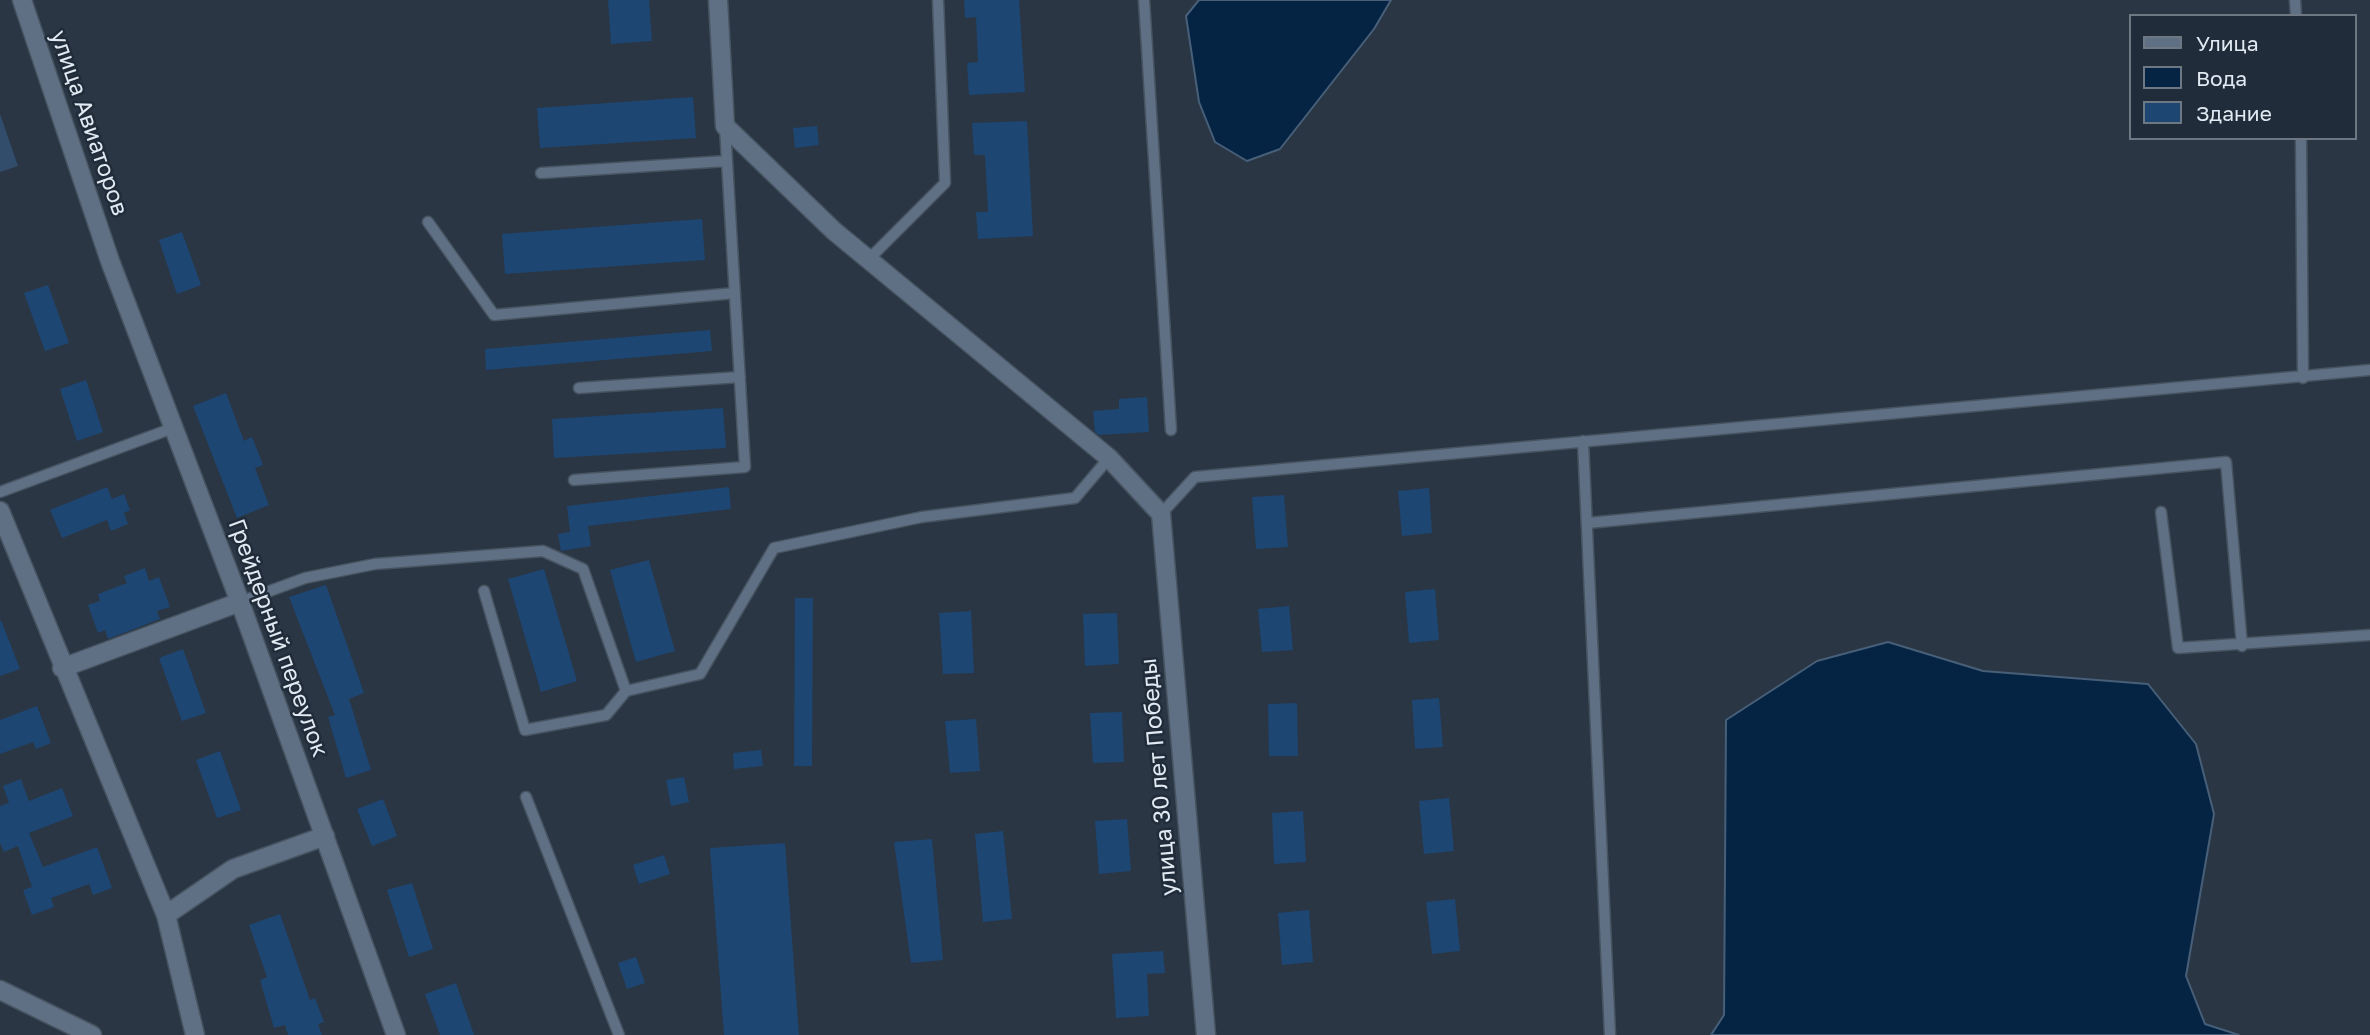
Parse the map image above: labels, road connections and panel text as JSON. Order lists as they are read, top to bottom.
{
  "streets": {
    "street": ["улица Авиаторов", "Грейдерный переулок", "улица 30 лет Победы"]
  },
  "crossings": [
    ["улица Авиаторов", "Грейдерный переулок"]
  ],
  "legend": ["Улица", "Вода", "Здание"]
}
